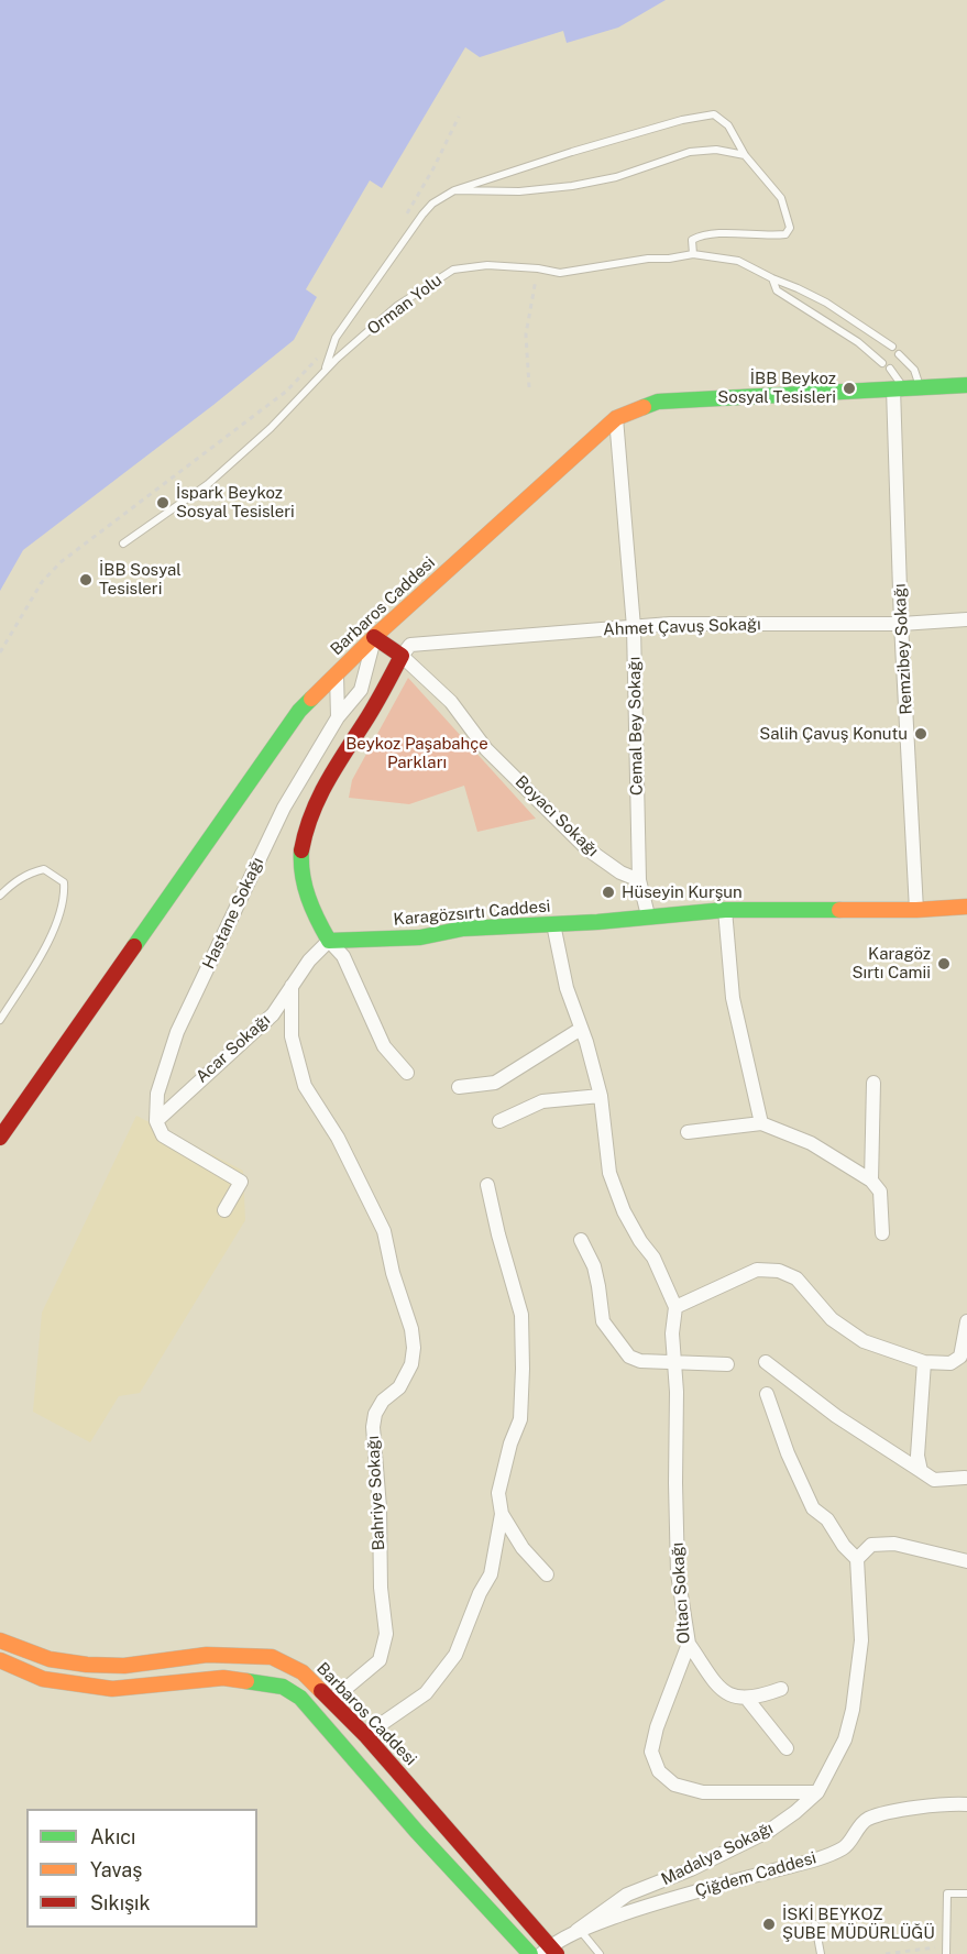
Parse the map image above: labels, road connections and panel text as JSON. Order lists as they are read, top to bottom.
{
  "streets": {
    "main road": ["Barbaros Caddesi", "Karagözsırtı Caddesi"],
    "street": [
      "Ahmet Çavuş Sokağı",
      "Remzibey Sokağı",
      "Cemal Bey Sokağı",
      "Boyacı Sokağı",
      "Hastane Sokağı",
      "Acar Sokağı",
      "Bahriye Sokağı",
      "Oltacı Sokağı",
      "Madalya Sokağı",
      "Çiğdem Caddesi"
    ],
    "lane": ["Orman Yolu"]
  },
  "crossings": [
    ["Barbaros Caddesi", "Remzibey Sokağı"],
    ["Barbaros Caddesi", "Cemal Bey Sokağı"],
    ["Barbaros Caddesi", "Hastane Sokağı"],
    ["Barbaros Caddesi", "Bahriye Sokağı"],
    ["Barbaros Caddesi", "Çiğdem Caddesi"],
    ["Ahmet Çavuş Sokağı", "Remzibey Sokağı"],
    ["Ahmet Çavuş Sokağı", "Cemal Bey Sokağı"],
    ["Ahmet Çavuş Sokağı", "Boyacı Sokağı"],
    ["Remzibey Sokağı", "Karagözsırtı Caddesi"],
    ["Cemal Bey Sokağı", "Boyacı Sokağı"],
    ["Cemal Bey Sokağı", "Karagözsırtı Caddesi"],
    ["Hastane Sokağı", "Acar Sokağı"],
    ["Karagözsırtı Caddesi", "Acar Sokağı"],
    ["Karagözsırtı Caddesi", "Oltacı Sokağı"],
    ["Acar Sokağı", "Bahriye Sokağı"],
    ["Oltacı Sokağı", "Madalya Sokağı"],
    ["Madalya Sokağı", "Çiğdem Caddesi"]
  ],
  "parks": ["Beykoz Paşabahçe Parkları"],
  "places": [
    "İBB Beykoz Sosyal Tesisleri",
    "İspark Beykoz Sosyal Tesisleri",
    "İBB Sosyal Tesisleri",
    "Salih Çavuş Konutu",
    "Hüseyin Kurşun",
    "Karagöz Sırtı Camii",
    "İSKİ BEYKOZ ŞUBE MÜDÜRLÜĞÜ"
  ],
  "legend": ["Akıcı", "Yavaş", "Sıkışık"]
}
